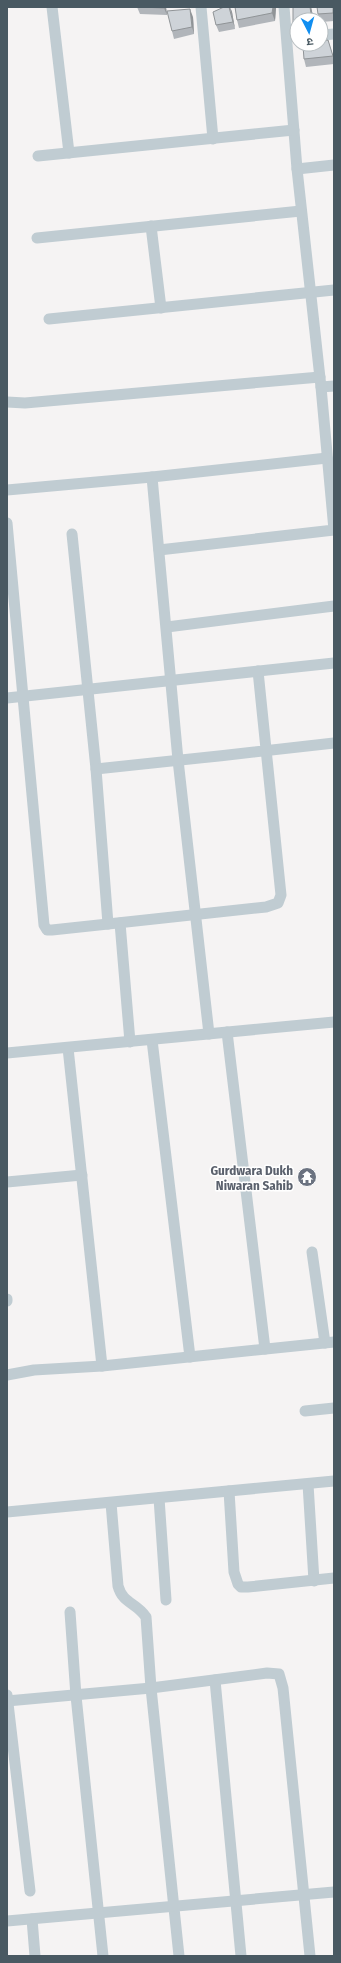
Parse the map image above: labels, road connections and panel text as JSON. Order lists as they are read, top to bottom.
{
  "places": {
    "temple": ["Gurdwara Dukh Niwaran Sahib"]
  },
  "north": "bottom"
}
